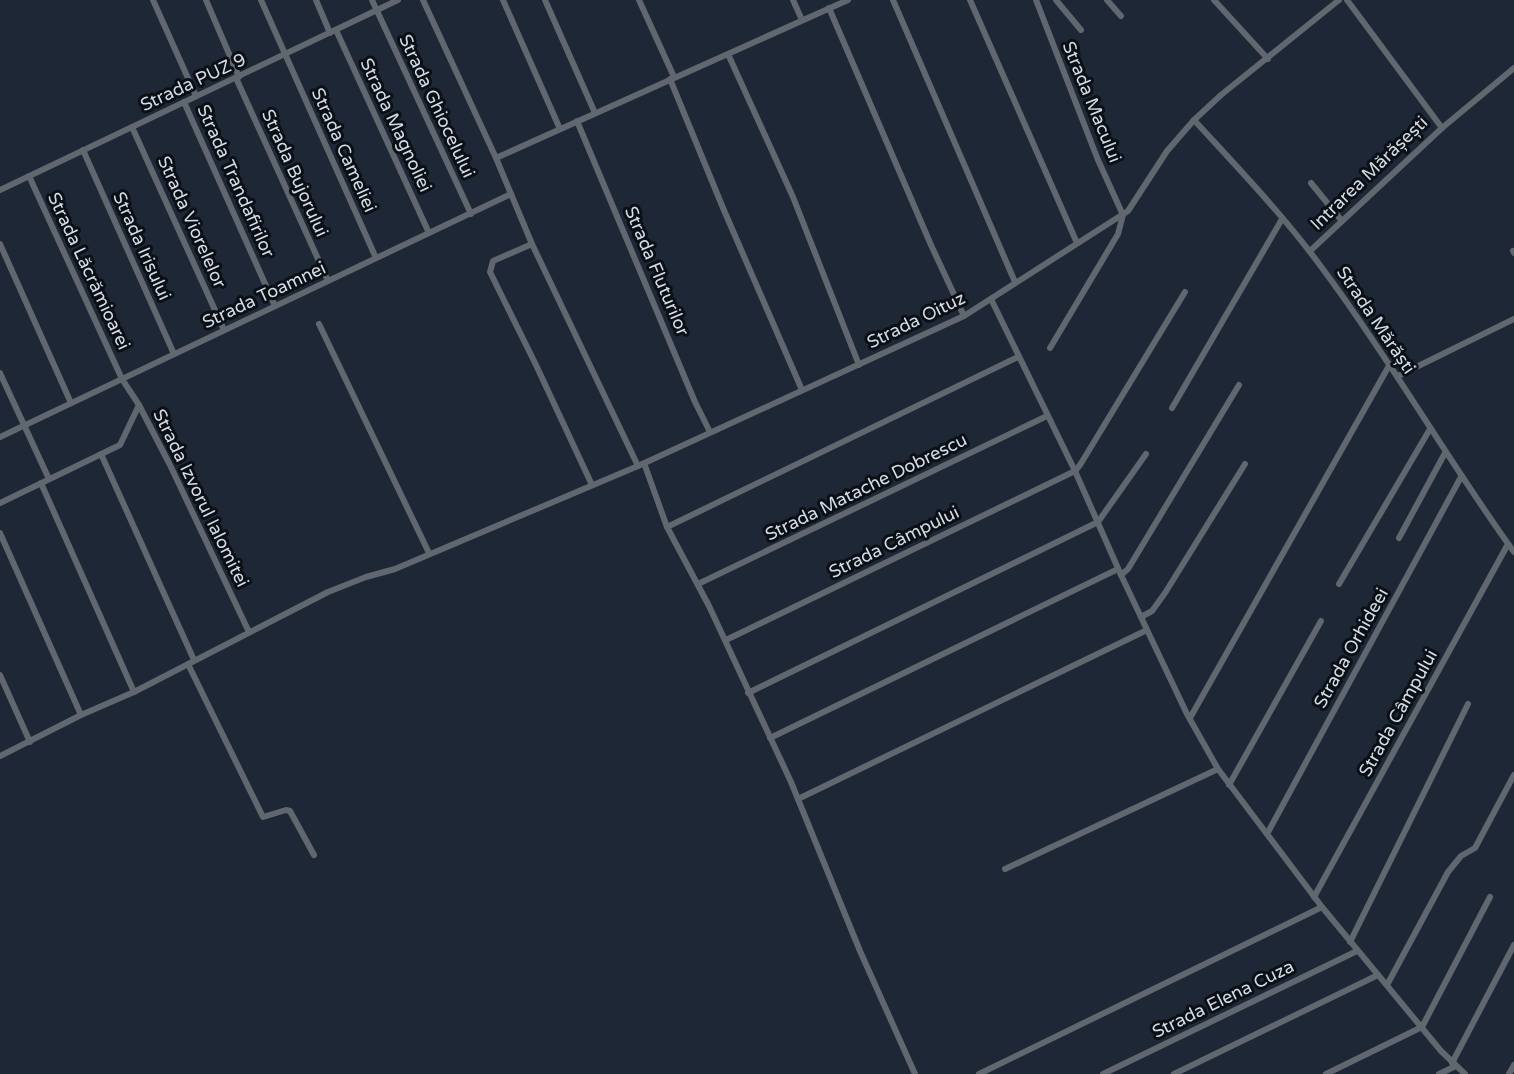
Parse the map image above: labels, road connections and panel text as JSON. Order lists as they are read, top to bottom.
{
  "streets": {
    "street": [
      "Strada PUZ 9",
      "Strada Macului",
      "Strada Ghiocelului",
      "Strada Magnoliei",
      "Strada Cameliei",
      "Strada Bujorului",
      "Intrarea Mărășești",
      "Strada Trandafirilor",
      "Strada Viorelelor",
      "Strada Irisului",
      "Strada Lăcrămioarei",
      "Strada Fluturilor",
      "Strada Toamnei",
      "Strada Oituz",
      "Strada Mărăști",
      "Strada Matache Dobrescu",
      "Strada Izvorul Ialomitei",
      "Strada Câmpului",
      "Strada Orhideei",
      "Strada Elena Cuza"
    ]
  },
  "crossings": [
    ["Strada PUZ 9", "Strada Ghiocelului"],
    ["Strada PUZ 9", "Strada Magnoliei"],
    ["Strada PUZ 9", "Strada Cameliei"],
    ["Strada PUZ 9", "Strada Bujorului"],
    ["Strada PUZ 9", "Strada Trandafirilor"],
    ["Strada PUZ 9", "Strada Viorelelor"],
    ["Strada PUZ 9", "Strada Irisului"],
    ["Strada PUZ 9", "Strada Lăcrămioarei"],
    ["Strada Macului", "Strada Oituz"],
    ["Strada Ghiocelului", "Strada Toamnei"],
    ["Strada Magnoliei", "Strada Toamnei"],
    ["Strada Cameliei", "Strada Toamnei"],
    ["Strada Bujorului", "Strada Toamnei"],
    ["Intrarea Mărășești", "Strada Mărăști"],
    ["Strada Trandafirilor", "Strada Toamnei"],
    ["Strada Viorelelor", "Strada Toamnei"],
    ["Strada Irisului", "Strada Toamnei"],
    ["Strada Lăcrămioarei", "Strada Toamnei"],
    ["Strada Lăcrămioarei", "Strada Izvorul Ialomitei"],
    ["Strada Fluturilor", "Strada Oituz"],
    ["Strada Toamnei", "Strada Izvorul Ialomitei"],
    ["Strada Oituz", "Strada Mărăști"],
    ["Strada Oituz", "Strada Izvorul Ialomitei"],
    ["Strada Mărăști", "Strada Câmpului"],
    ["Strada Mărăști", "Strada Orhideei"]
  ]
}
